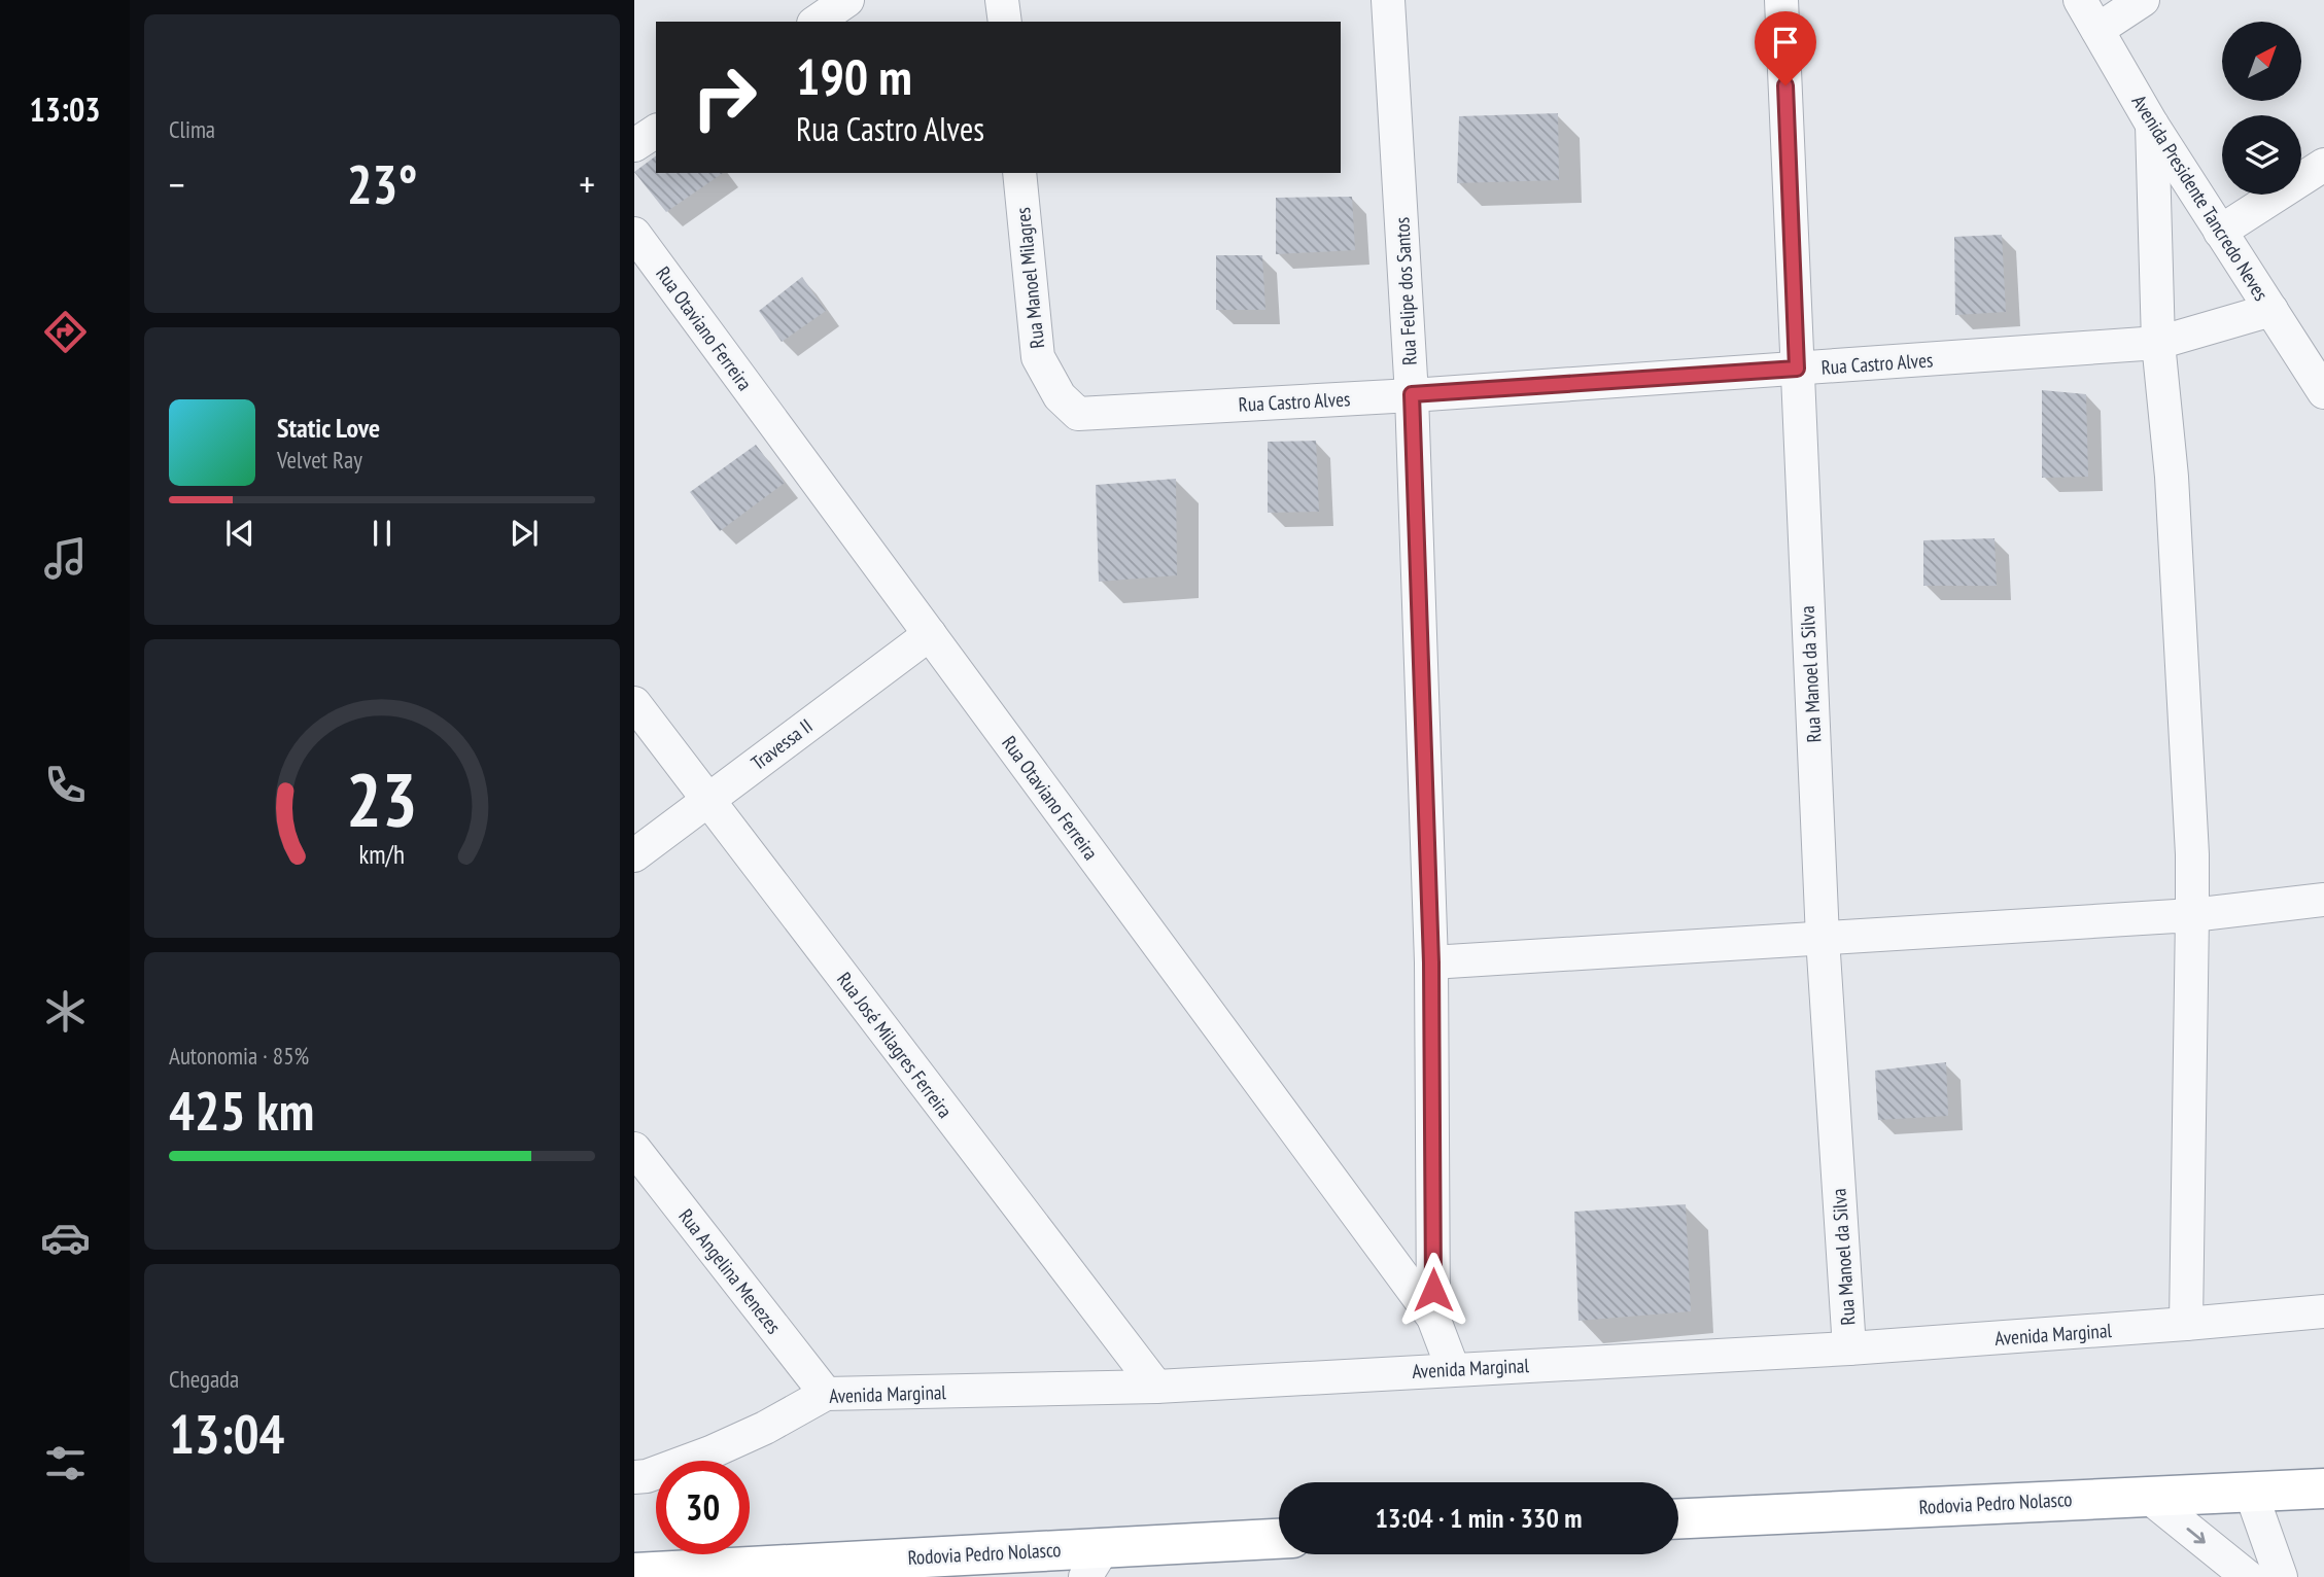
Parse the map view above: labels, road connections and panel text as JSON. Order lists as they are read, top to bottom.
{
  "streets": {
    "highway": ["Rodovia Pedro Nolasco"],
    "street": [
      "Avenida Presidente Tancredo Neves",
      "Rua Manoel Milagres",
      "Rua Felipe dos Santos",
      "Rua Otaviano Ferreira",
      "Rua Castro Alves",
      "Rua Manoel da Silva",
      "Travessa II",
      "Rua José Milagres Ferreira",
      "Rua Angelina Menezes",
      "Avenida Marginal"
    ]
  },
  "crossings": [
    ["Avenida Presidente Tancredo Neves", "Rua Castro Alves"],
    ["Rua Manoel Milagres", "Rua Castro Alves"],
    ["Rua Felipe dos Santos", "Rua Otaviano Ferreira"],
    ["Rua Felipe dos Santos", "Rua Castro Alves"],
    ["Rua Otaviano Ferreira", "Travessa II"],
    ["Rua Otaviano Ferreira", "Avenida Marginal"],
    ["Rua Castro Alves", "Rua Manoel da Silva"],
    ["Rua Manoel da Silva", "Avenida Marginal"],
    ["Travessa II", "Rua José Milagres Ferreira"],
    ["Rua José Milagres Ferreira", "Avenida Marginal"],
    ["Rua Angelina Menezes", "Avenida Marginal"]
  ],
  "north": "top right",
  "page": {
    "tabs": "13:03",
    "tile": [
      "Clima",
      ["Autonomia · 85%", "425 km"],
      ["Chegada", "13:04"]
    ],
    "turn": ["190 m", "Rua Castro Alves"],
    "heat": ["−", "23°", "+"],
    "song": ["Static Love", "Velvet Ray"],
    "limit": "30",
    "trip": "13:04 · 1 min · 330 m",
    "gauge": ["23", "km/h"]
  }
}
